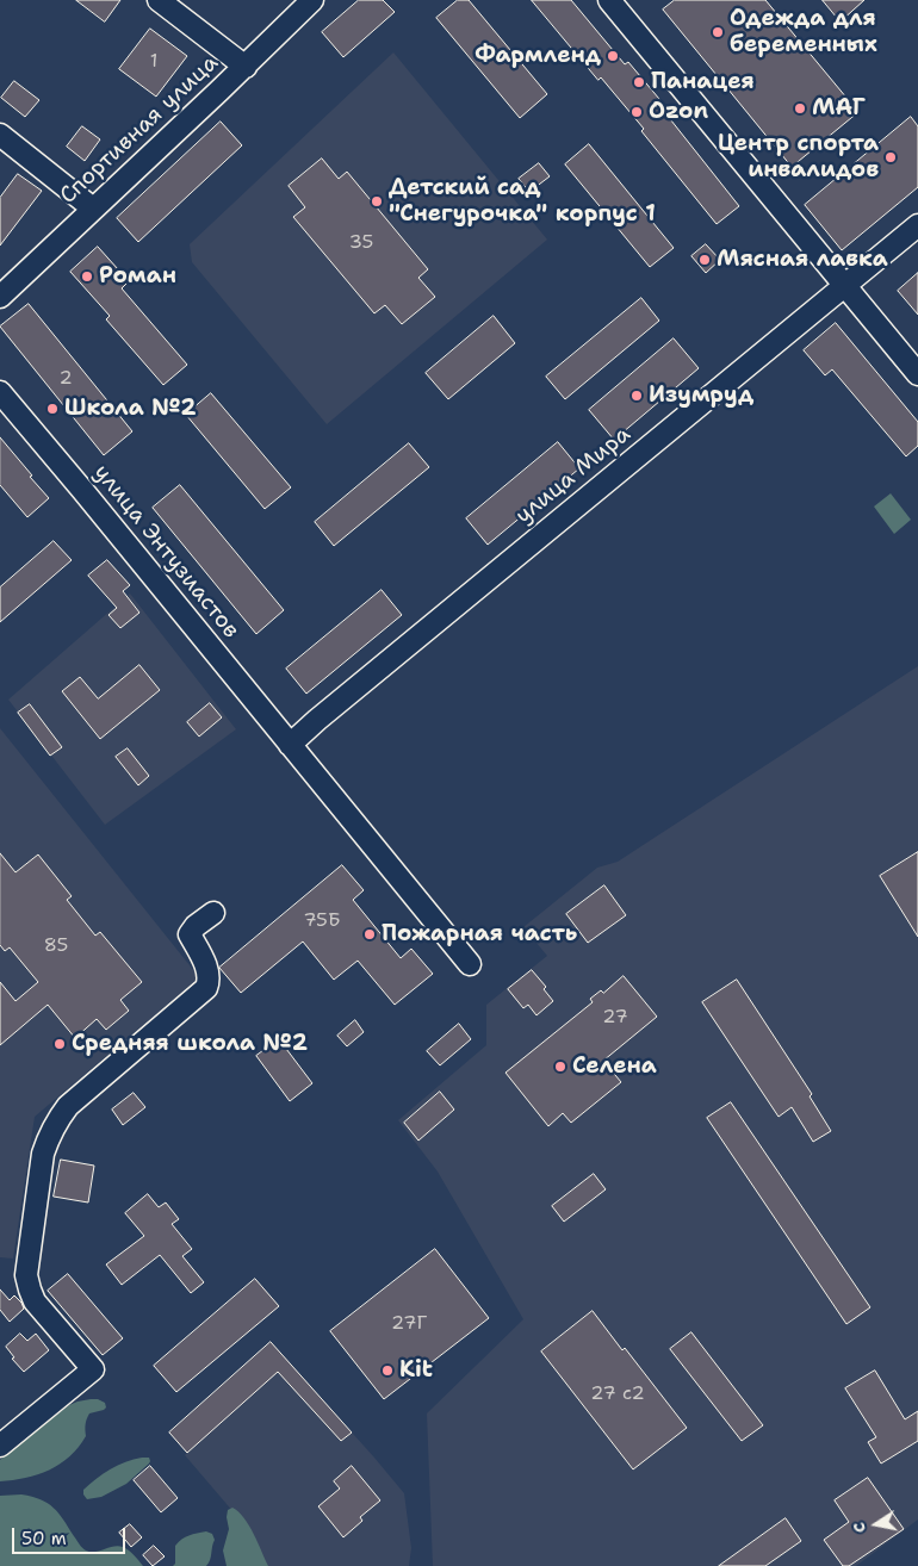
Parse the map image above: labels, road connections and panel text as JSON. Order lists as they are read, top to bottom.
{
  "streets": {
    "street": ["Спортивная улица", "улица Мира", "улица Энтузиастов"]
  },
  "crossings": [
    ["улица Мира", "улица Энтузиастов"]
  ],
  "places": [
    "Одежда для беременных",
    "Фармленд",
    "Панацея",
    "МАГ",
    "Ozon",
    "Центр спорта инвалидов",
    "Детский сад \"Снегурочка\" корпус 1",
    "Мясная лавка",
    "Роман",
    "Изумруд",
    "Школа №2",
    "Пожарная часть",
    "Средняя школа №2",
    "Селена",
    "Kit"
  ],
  "house_numbers": [
    "1",
    "35",
    "2",
    "75Б",
    "85",
    "27",
    "27Г",
    "27 с2"
  ],
  "scale_bar": "50 m",
  "north": "left"
}
